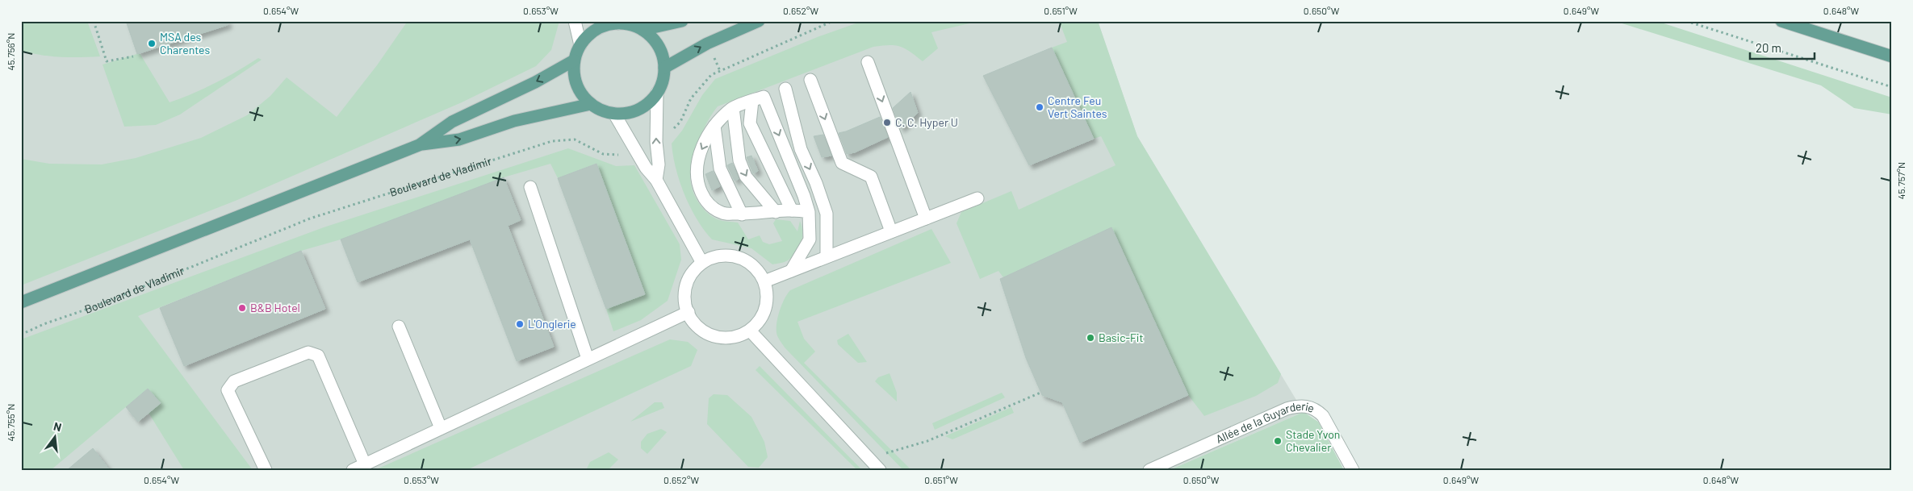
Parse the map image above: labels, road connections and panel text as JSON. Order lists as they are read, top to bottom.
{
  "streets": {
    "lane": ["Allée de la Guyarderie"],
    "path": ["Boulevard de Vladimir"]
  },
  "places": [
    "MSA des Charentes",
    "Centre Feu Vert Saintes",
    "C. C. Hyper U",
    "B&B Hotel",
    "L'Onglerie",
    "Basic-Fit",
    "Stade Yvon Chevalier"
  ],
  "scale_bar": "20 m",
  "north": "top",
  "coordinates": [
    "0.654°W",
    "0.653°W",
    "0.652°W",
    "0.651°W",
    "0.650°W",
    "0.649°W",
    "0.648°W",
    "45.756°N",
    "45.757°N",
    "45.755°N"
  ]
}
